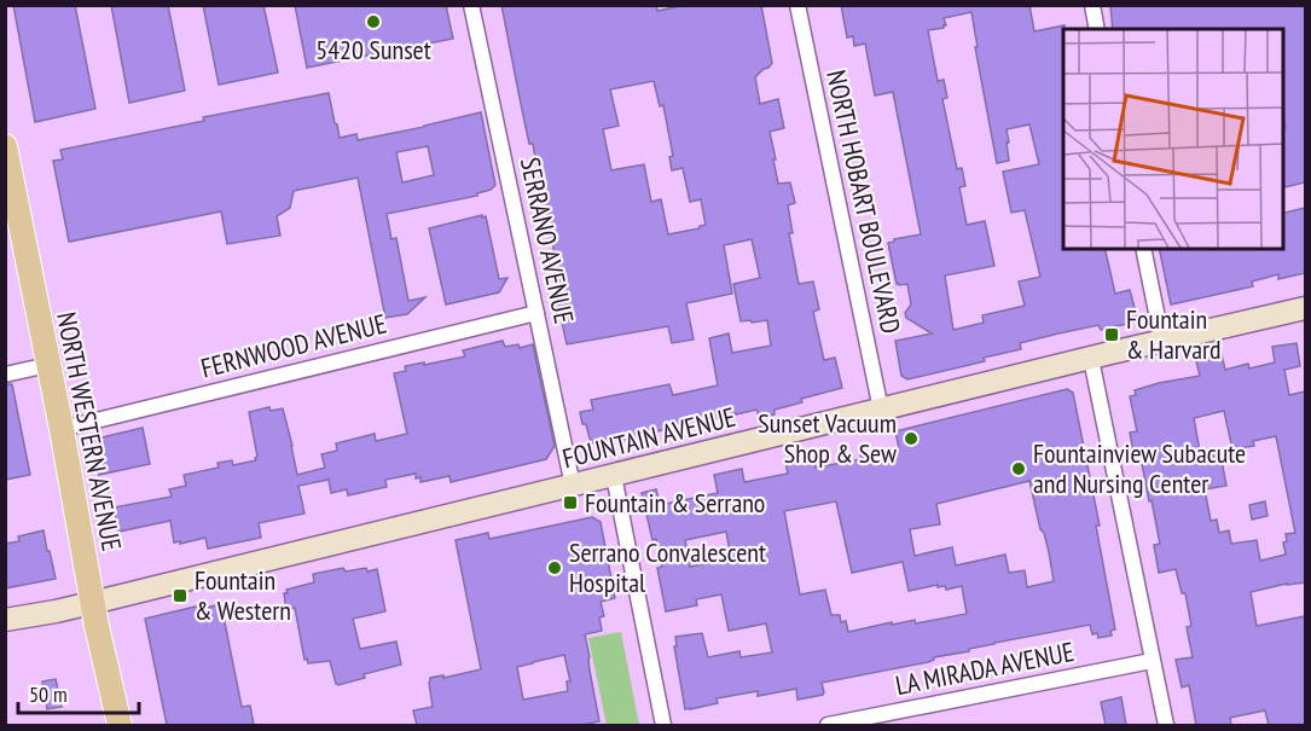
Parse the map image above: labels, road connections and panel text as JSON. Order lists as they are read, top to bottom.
{
  "streets": {
    "main road": ["NORTH WESTERN AVENUE"],
    "street": [
      "NORTH HOBART BOULEVARD",
      "SERRANO AVENUE",
      "FERNWOOD AVENUE",
      "FOUNTAIN AVENUE",
      "LA MIRADA AVENUE"
    ]
  },
  "crossings": [
    ["NORTH HOBART BOULEVARD", "FOUNTAIN AVENUE"],
    ["SERRANO AVENUE", "FERNWOOD AVENUE"],
    ["SERRANO AVENUE", "FOUNTAIN AVENUE"],
    ["FERNWOOD AVENUE", "NORTH WESTERN AVENUE"],
    ["NORTH WESTERN AVENUE", "FOUNTAIN AVENUE"]
  ],
  "places": {
    "other": [
      "5420 Sunset",
      "Sunset Vacuum Shop & Sew",
      "Fountainview Subacute and Nursing Center",
      "Serrano Convalescent Hospital"
    ],
    "transit": ["Fountain & Harvard", "Fountain & Serrano", "Fountain & Western"]
  },
  "scale_bar": "50 m"
}
